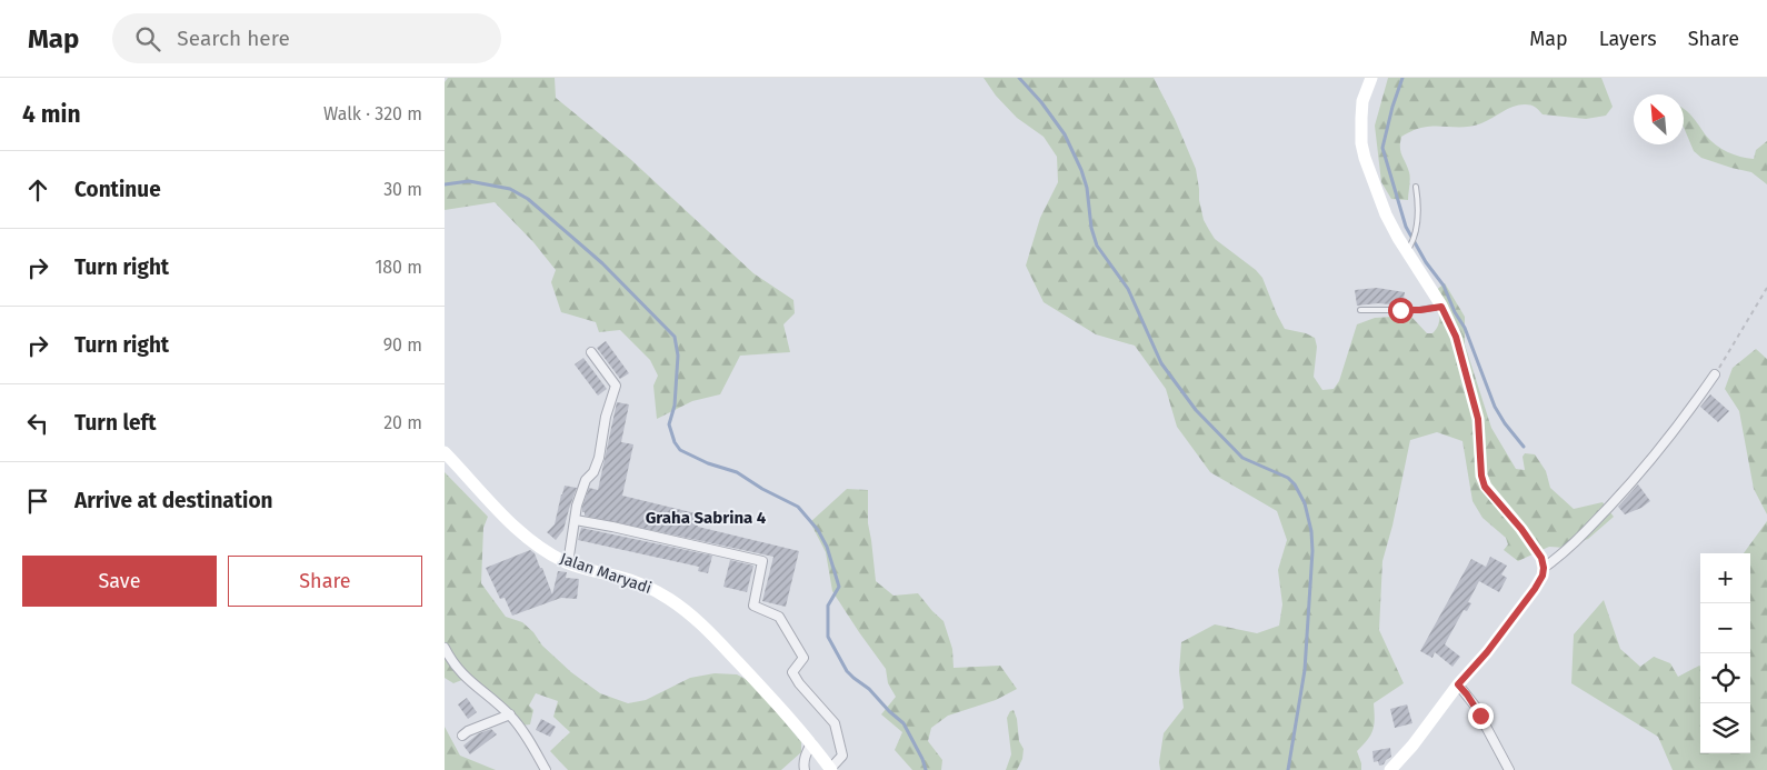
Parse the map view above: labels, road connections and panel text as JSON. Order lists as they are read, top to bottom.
{
  "streets": {
    "street": ["Jalan Maryadi"]
  },
  "districts": ["Graha Sabrina 4"],
  "north": "top left",
  "page": {
    "header": "Map",
    "search": "Search here",
    "nav": ["Map", "Layers", "Share"],
    "heading": ["4 min", "Walk · 320 m"],
    "list": [
      ["Continue", "30 m"],
      ["Turn right", "180 m"],
      ["Turn right", "90 m"],
      ["Turn left", "20 m"],
      "Arrive at destination"
    ],
    "buttons": ["Save", "Share"],
    "map_buttons": ["+", "−"]
  }
}
